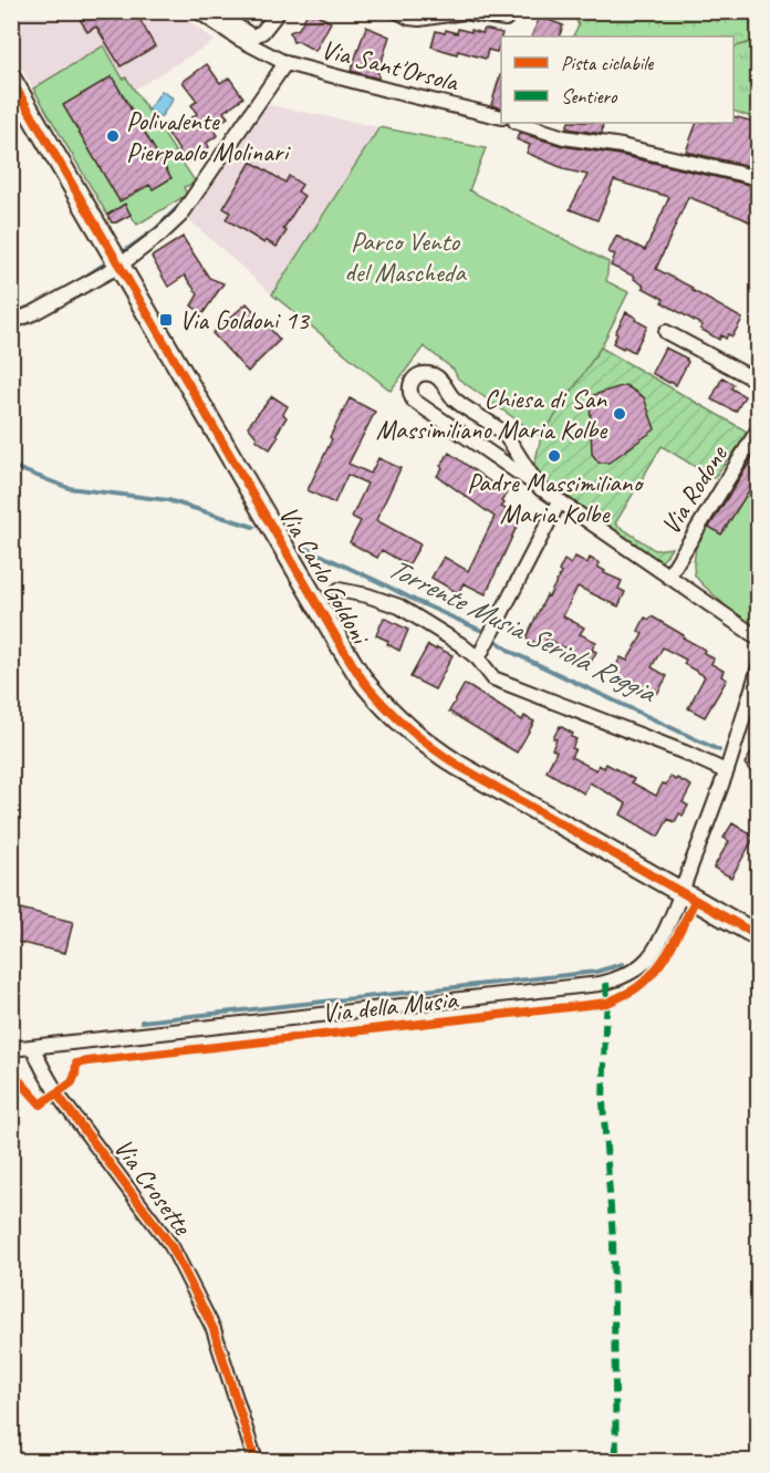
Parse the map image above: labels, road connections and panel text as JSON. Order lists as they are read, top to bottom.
{
  "streets": {
    "street": [
      "Via Sant'Orsola",
      "Via Rodone",
      "Via Carlo Goldoni",
      "Via della Musia",
      "Via Crosette"
    ]
  },
  "crossings": [
    ["Via Carlo Goldoni", "Via della Musia"],
    ["Via della Musia", "Via Crosette"]
  ],
  "water": ["Torrente Musia Seriola Roggia"],
  "parks": ["Parco Vento del Mascheda"],
  "places": {
    "other": ["Polivalente Pierpaolo Molinari", "Chiesa di San Massimiliano Maria Kolbe", "Padre Massimiliano Maria Kolbe"],
    "transit": ["Via Goldoni 13"]
  },
  "legend": ["Pista ciclabile", "Sentiero"]
}
